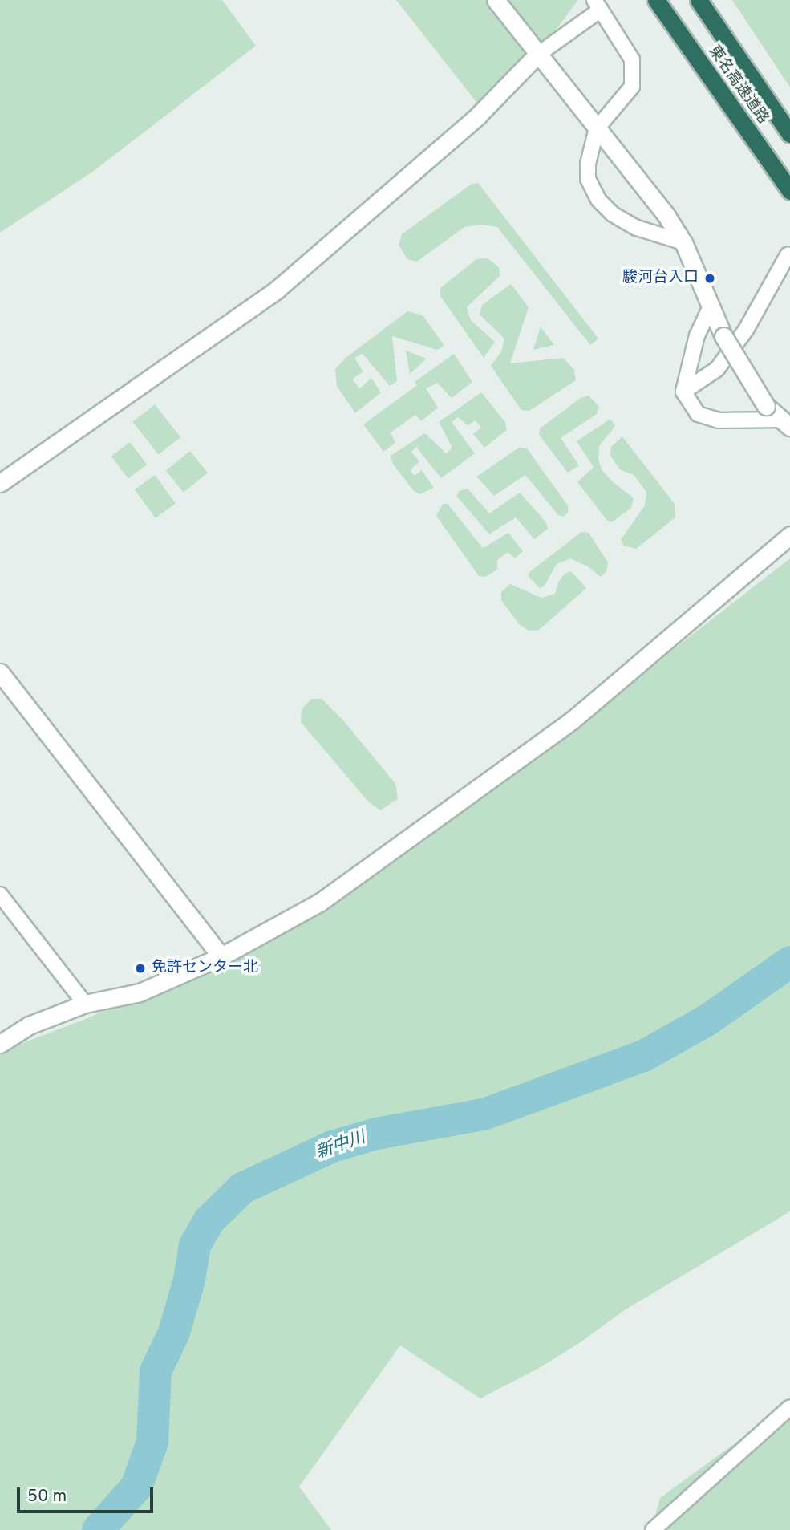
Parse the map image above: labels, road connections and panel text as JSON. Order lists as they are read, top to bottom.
{
  "streets": {
    "highway": ["東名高速道路"]
  },
  "water": ["新中川"],
  "places": ["駿河台入口", "免許センター北"],
  "scale_bar": "50 m"
}
